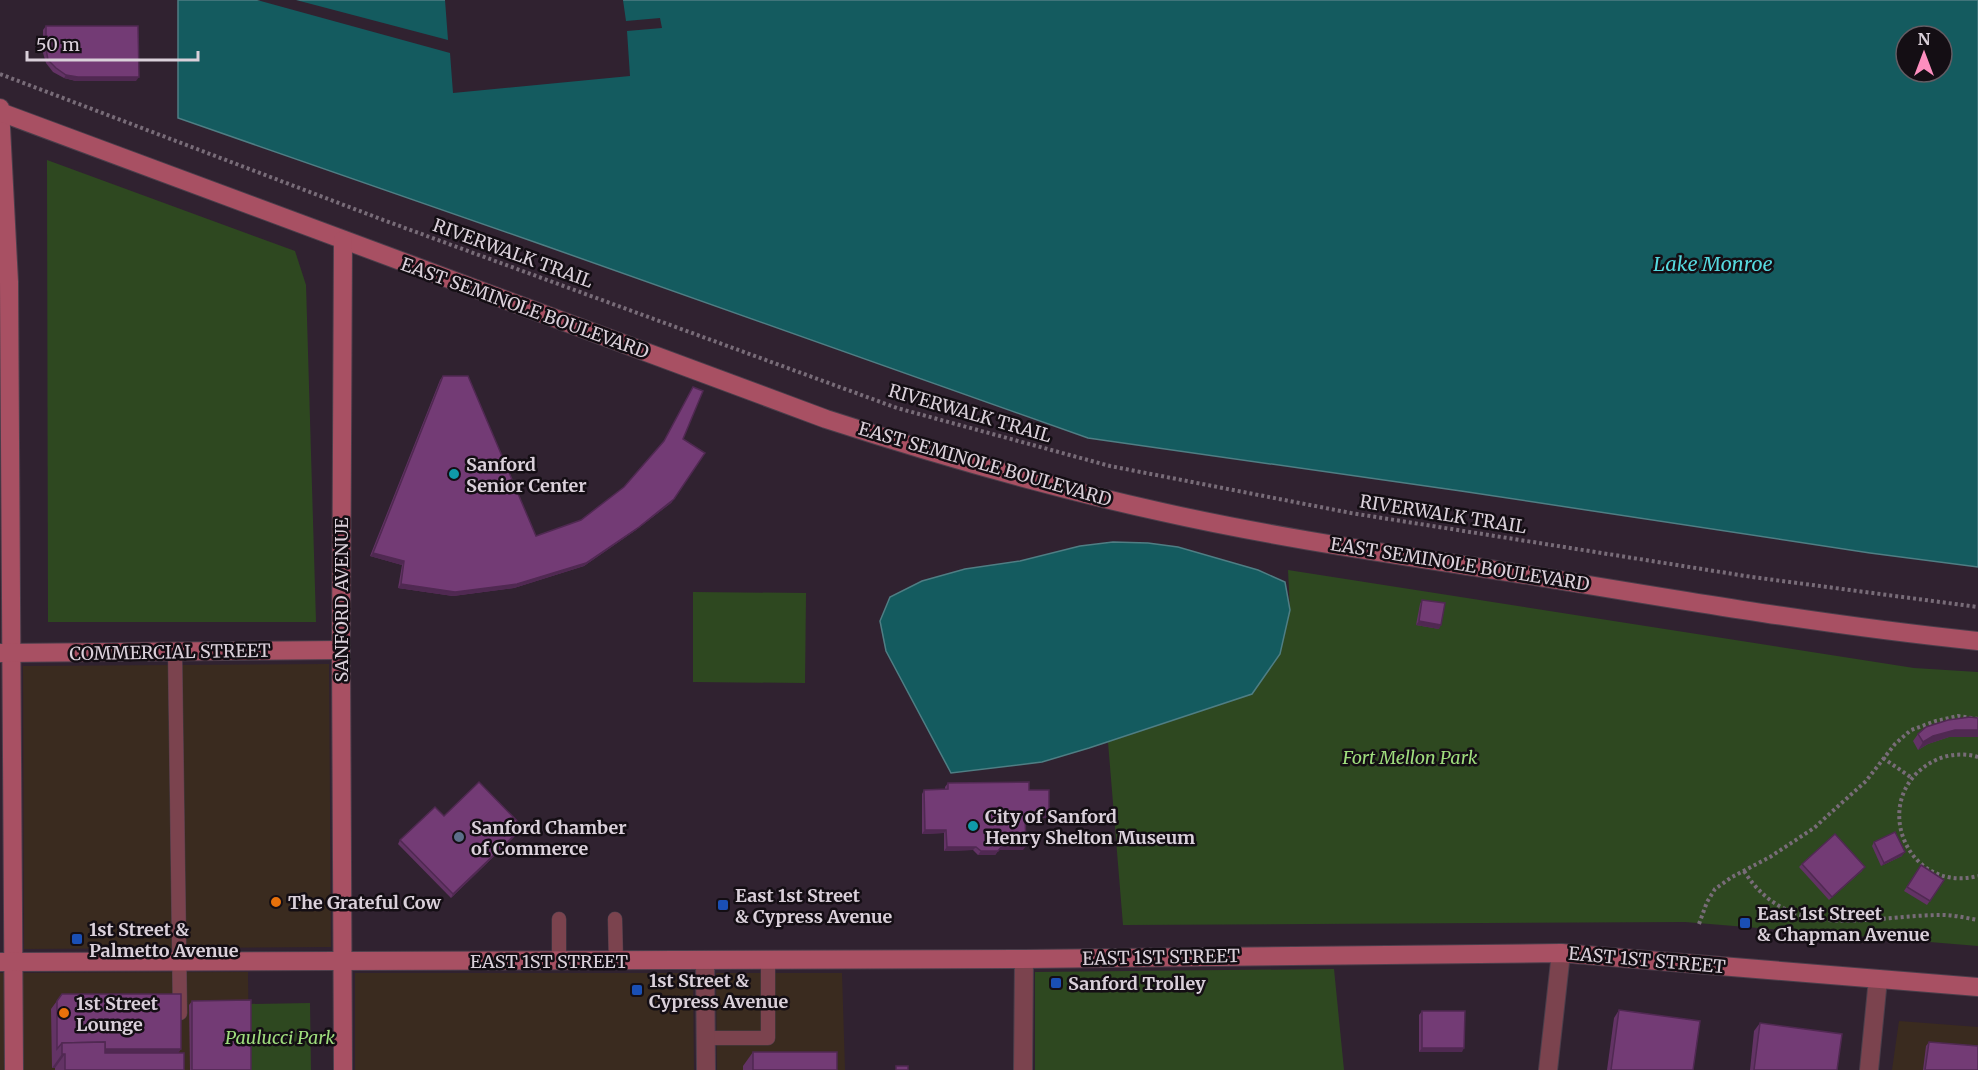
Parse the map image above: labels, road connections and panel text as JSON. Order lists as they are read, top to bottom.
{
  "streets": {
    "street": [
      "EAST SEMINOLE BOULEVARD",
      "SANFORD AVENUE",
      "COMMERCIAL STREET",
      "EAST 1ST STREET"
    ],
    "path": ["RIVERWALK TRAIL"]
  },
  "crossings": [
    ["EAST SEMINOLE BOULEVARD", "SANFORD AVENUE"],
    ["SANFORD AVENUE", "COMMERCIAL STREET"],
    ["SANFORD AVENUE", "EAST 1ST STREET"]
  ],
  "water": ["Lake Monroe"],
  "parks": ["Fort Mellon Park", "Paulucci Park"],
  "places": {
    "other": [
      "Sanford Senior Center",
      "City of Sanford Henry Shelton Museum",
      "Sanford Chamber of Commerce",
      "The Grateful Cow",
      "1st Street Lounge"
    ],
    "transit": [
      "East 1st Street & Cypress Avenue",
      "East 1st Street & Chapman Avenue",
      "1st Street & Palmetto Avenue",
      "Sanford Trolley",
      "1st Street & Cypress Avenue"
    ]
  },
  "scale_bar": "50 m",
  "north": "top"
}
